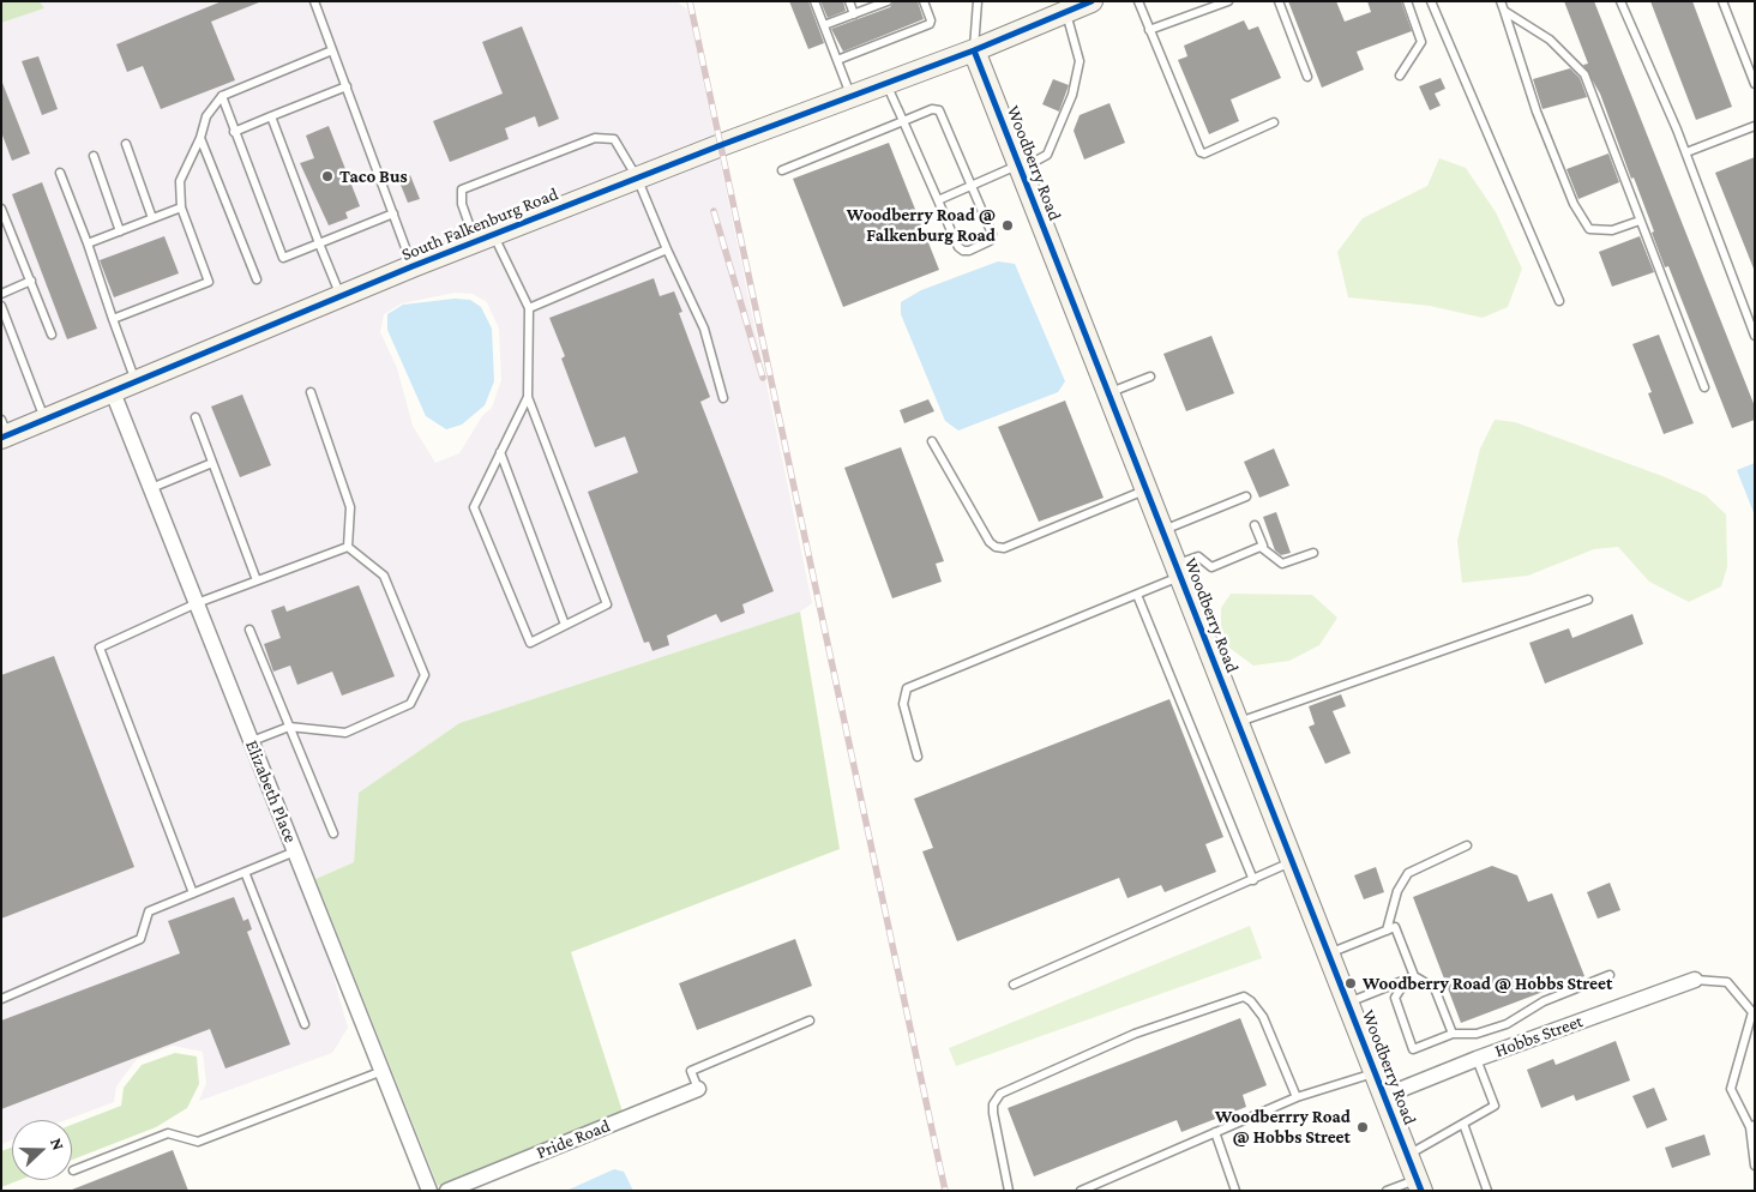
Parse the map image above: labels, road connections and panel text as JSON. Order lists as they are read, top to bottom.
{
  "streets": {
    "street": [
      "Woodberry Road",
      "South Falkenburg Road",
      "Elizabeth Place",
      "Hobbs Street",
      "Pride Road"
    ]
  },
  "crossings": [
    ["Woodberry Road", "South Falkenburg Road"],
    ["Woodberry Road", "Hobbs Street"],
    ["South Falkenburg Road", "Elizabeth Place"]
  ],
  "places": [
    "Taco Bus",
    "Woodberry Road @ Falkenburg Road",
    "Woodberry Road @ Hobbs Street",
    "Woodberrry Road @ Hobbs Street"
  ],
  "north": "right"
}
